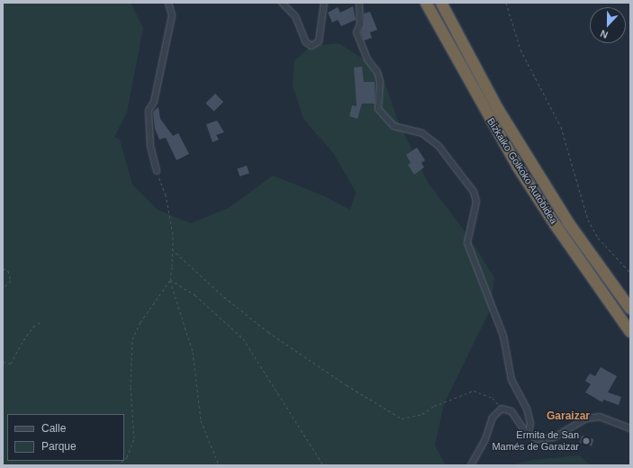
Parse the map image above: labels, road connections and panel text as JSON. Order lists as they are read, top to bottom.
{
  "streets": {
    "highway": ["Bizkaiko Golkoko Autobidea"]
  },
  "districts": ["Garaizar"],
  "places": ["Ermita de San Mamés de Garaizar"],
  "legend": ["Calle", "Parque"],
  "north": "bottom"
}
